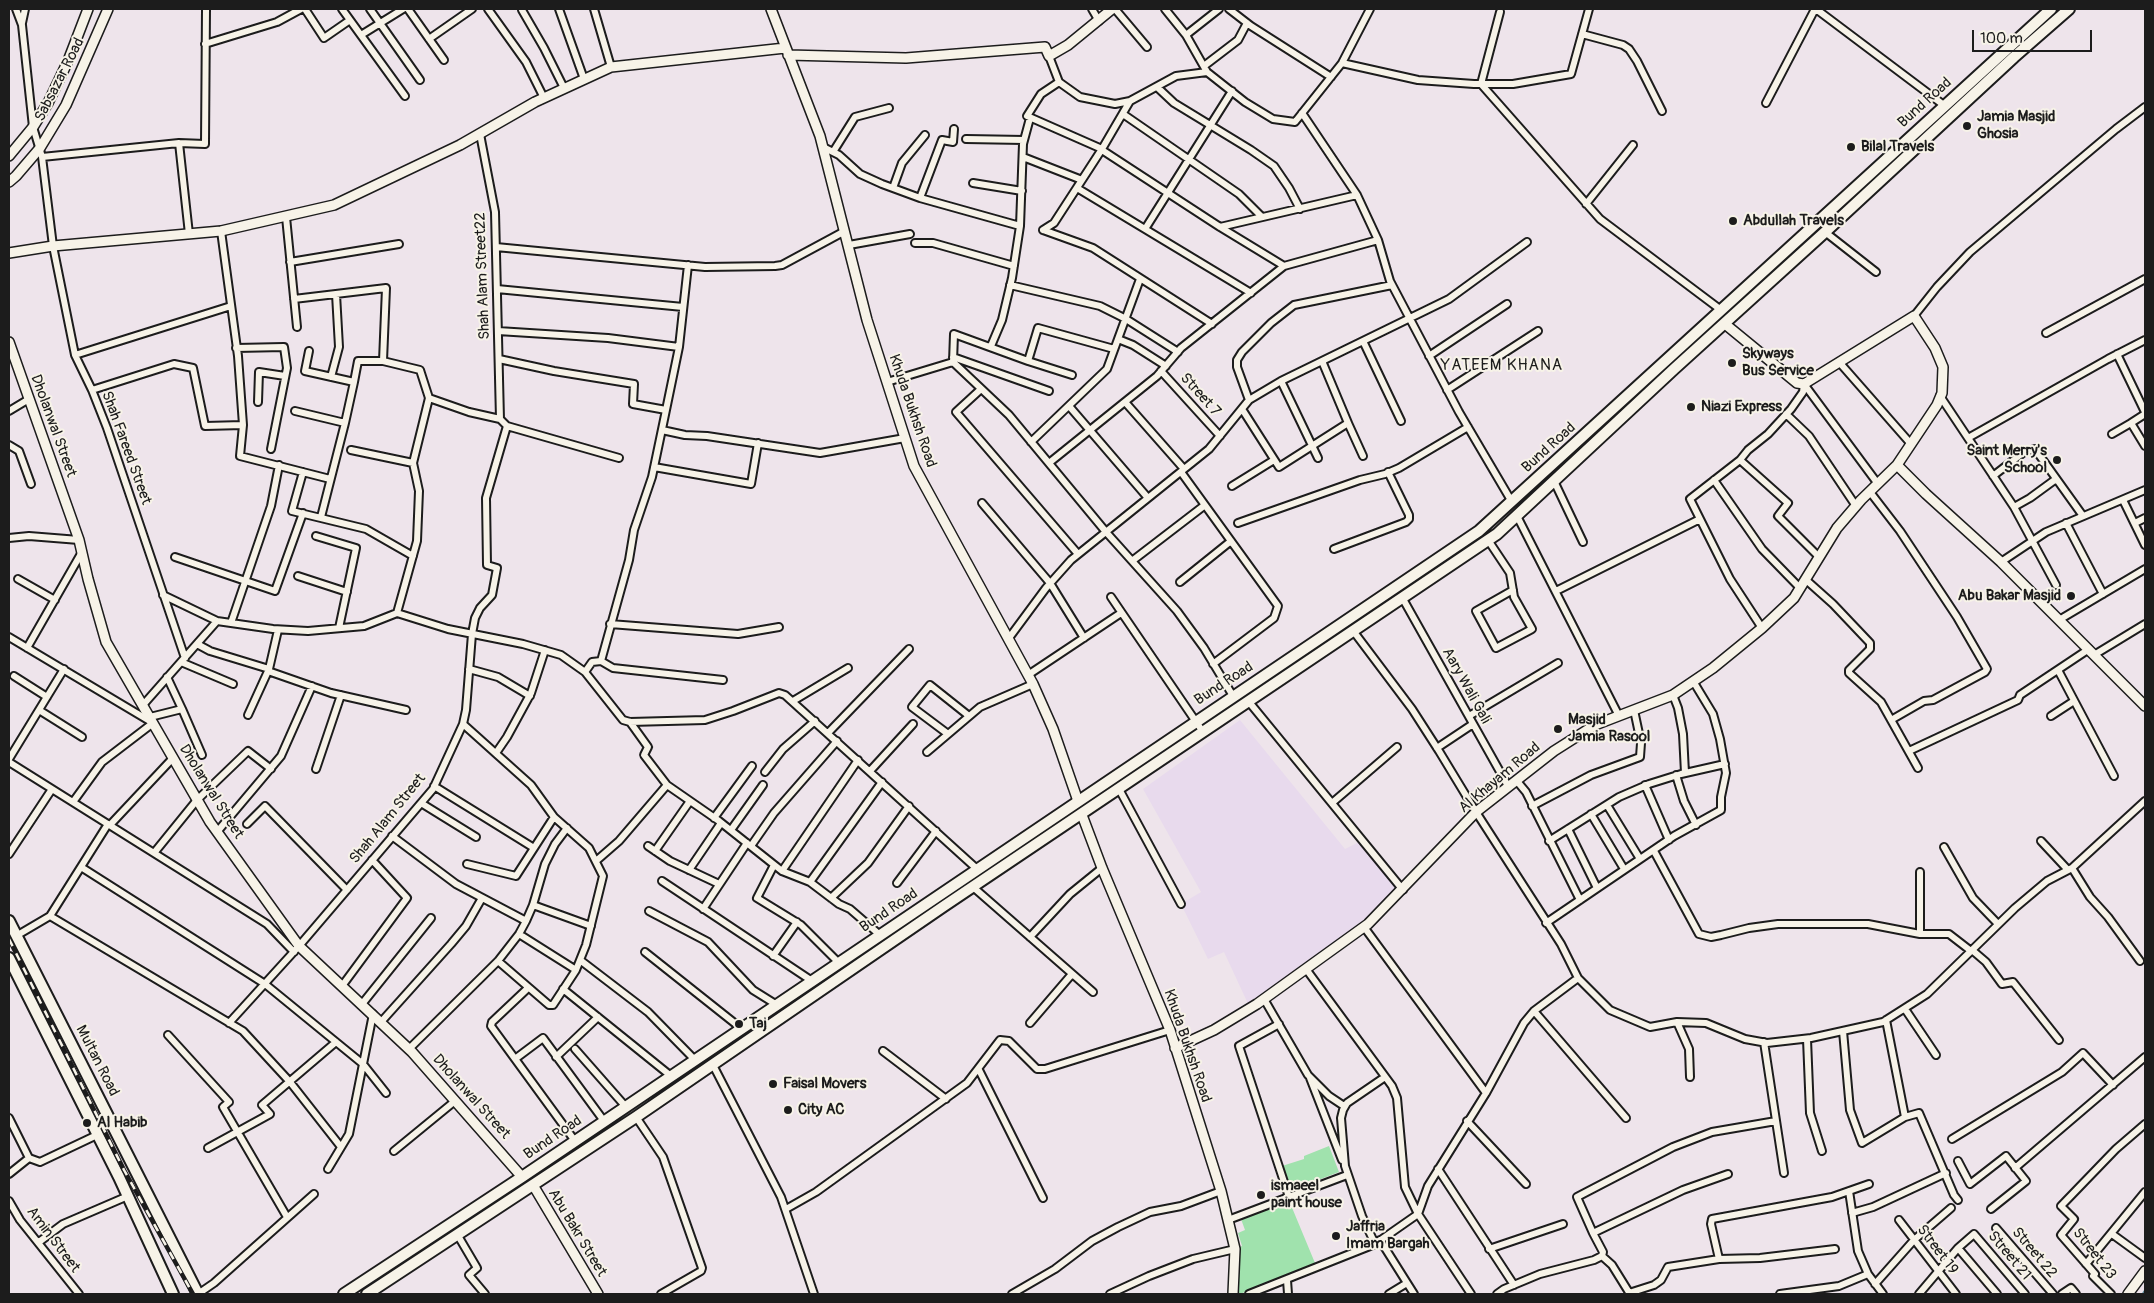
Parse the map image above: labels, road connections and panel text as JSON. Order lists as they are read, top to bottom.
{
  "streets": {
    "main road": ["Bund Road", "Multan Road"],
    "street": [
      "Sabsazar Road",
      "Shah Alam Street22",
      "Street 7",
      "Khuda Bukhsh Road",
      "Dholanwal Street",
      "Shah Fareed Street",
      "Aary Wali Gali",
      "Al Khayam Road",
      "Shah Alam Street",
      "Abu Bakr Street",
      "Amin Street",
      "Street 19",
      "Street 22",
      "Street 23",
      "Street 21"
    ]
  },
  "crossings": [
    ["Sabsazar Road", "Shah Fareed Street"],
    ["Bund Road", "Khuda Bukhsh Road"],
    ["Bund Road", "Dholanwal Street"],
    ["Bund Road", "Aary Wali Gali"],
    ["Bund Road", "Abu Bakr Street"],
    ["Khuda Bukhsh Road", "Al Khayam Road"],
    ["Dholanwal Street", "Shah Alam Street"],
    ["Aary Wali Gali", "Al Khayam Road"]
  ],
  "districts": ["YATEEM KHANA"],
  "places": [
    "Jamia Masjid Ghosia",
    "Bilal Travels",
    "Abdullah Travels",
    "Skyways Bus Service",
    "Niazi Express",
    "Saint Merry's School",
    "Abu Bakar Masjid",
    "Masjid Jamia Rasool",
    "Taj",
    "Faisal Movers",
    "City AC",
    "Al Habib",
    "ismaeel paint house",
    "Jaffria Imam Bargah"
  ],
  "scale_bar": "100 m"
}
